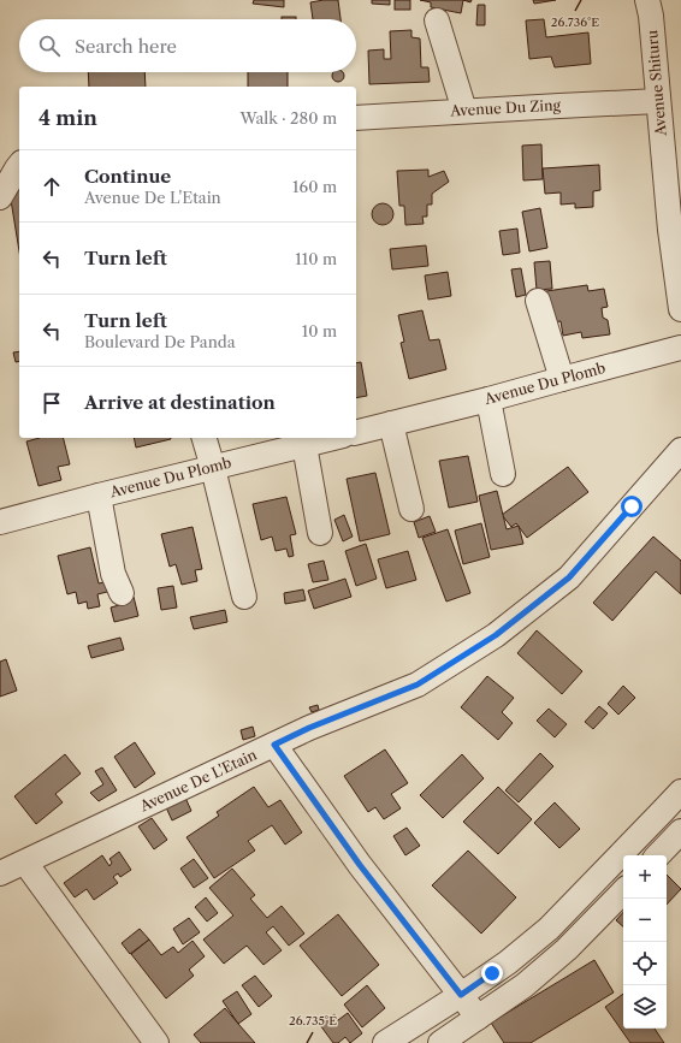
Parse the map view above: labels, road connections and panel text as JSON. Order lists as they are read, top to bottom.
{
  "streets": {
    "street": [
      "Avenue Shituru",
      "Avenue Du Zing",
      "Avenue Du Plomb",
      "Avenue De L'Etain"
    ]
  },
  "crossings": [
    ["Avenue Shituru", "Avenue Du Zing"]
  ],
  "page": {
    "search": "Search here",
    "heading": ["4 min", "Walk · 280 m"],
    "list": [
      ["Continue", "Avenue De L'Etain", "160 m"],
      ["Turn left", "110 m"],
      ["Turn left", "Boulevard De Panda", "10 m"],
      "Arrive at destination"
    ],
    "map_buttons": ["+", "−"]
  },
  "coordinates": ["26.736°E", "26.735°E"]
}
